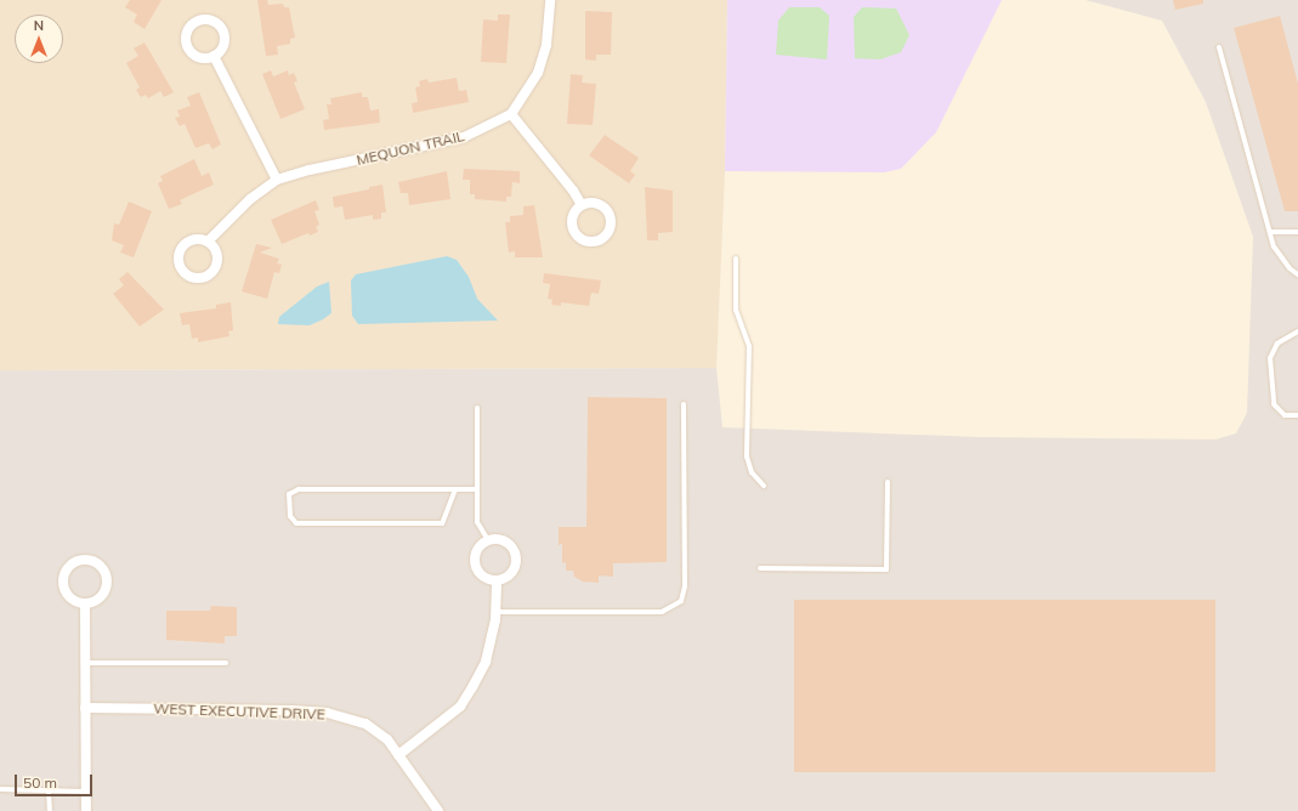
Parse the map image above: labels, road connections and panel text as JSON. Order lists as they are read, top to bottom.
{
  "streets": {
    "street": ["MEQUON TRAIL", "WEST EXECUTIVE DRIVE"]
  },
  "scale_bar": "50 m",
  "north": "top"
}
